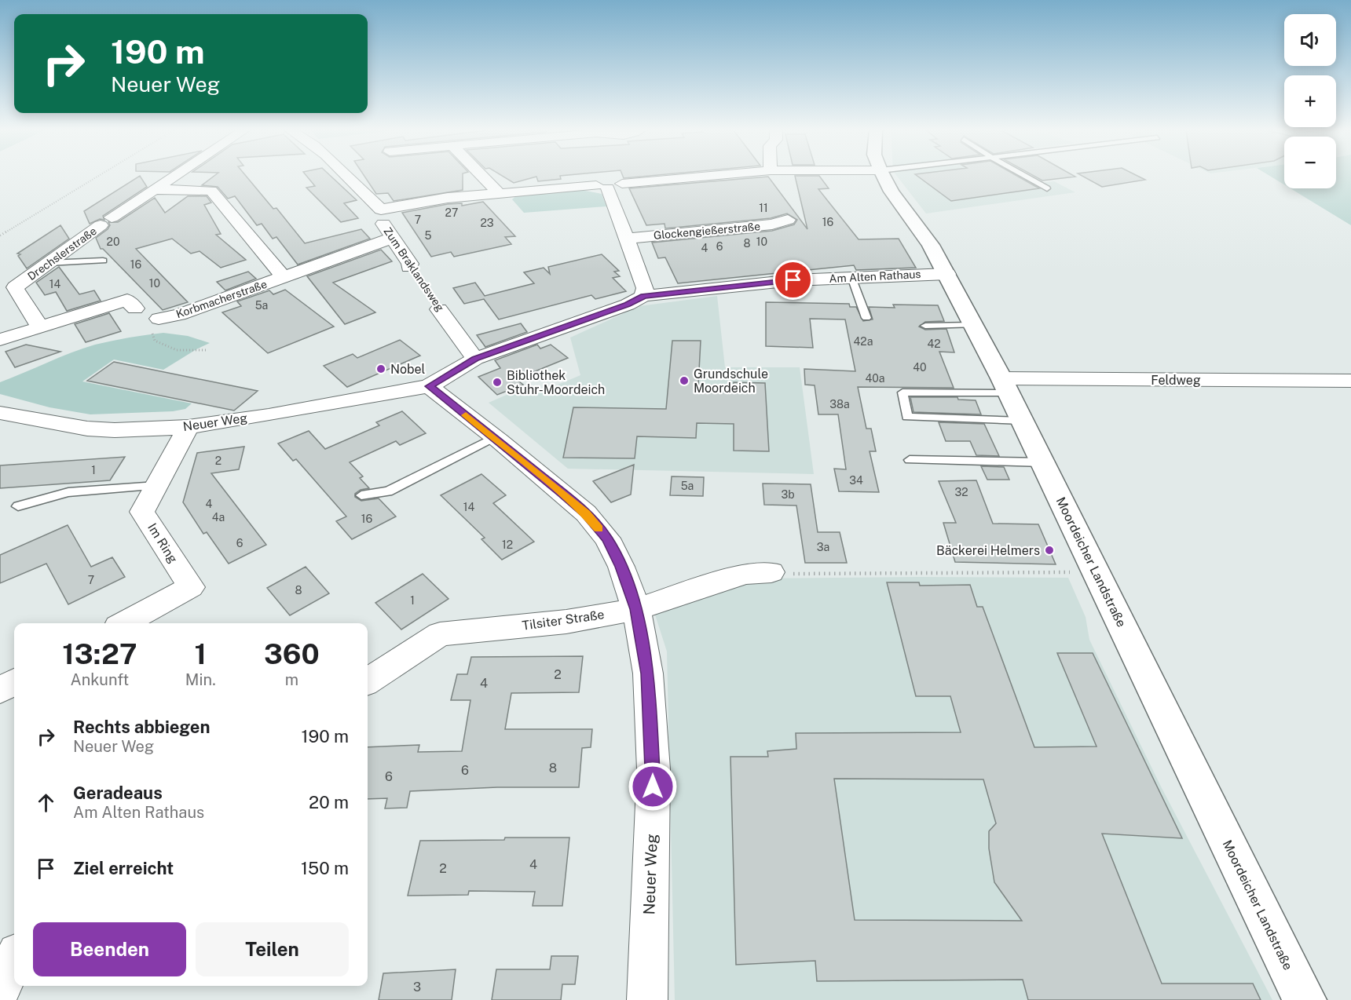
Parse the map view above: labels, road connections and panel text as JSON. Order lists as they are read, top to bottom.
{
  "streets": {
    "main road": ["Moordeicher Landstraße"],
    "street": [
      "Glockengießerstraße",
      "Drechslerstraße",
      "Zum Braklandsweg",
      "Am Alten Rathaus",
      "Korbmacherstraße",
      "Feldweg",
      "Neuer Weg",
      "Im Ring",
      "Tilsiter Straße"
    ]
  },
  "crossings": [
    ["Drechslerstraße", "Korbmacherstraße"],
    ["Zum Braklandsweg", "Am Alten Rathaus"],
    ["Zum Braklandsweg", "Korbmacherstraße"],
    ["Zum Braklandsweg", "Neuer Weg"],
    ["Am Alten Rathaus", "Neuer Weg"],
    ["Am Alten Rathaus", "Moordeicher Landstraße"],
    ["Feldweg", "Moordeicher Landstraße"],
    ["Neuer Weg", "Im Ring"],
    ["Neuer Weg", "Tilsiter Straße"]
  ],
  "places": [
    "Nobel",
    "Grundschule Moordeich",
    "Bibliothek Stuhr-Moordeich",
    "Bäckerei Helmers"
  ],
  "house_numbers": [
    "11",
    "27",
    "7",
    "16",
    "23",
    "5",
    "20",
    "10",
    "8",
    "6",
    "4",
    "16",
    "10",
    "14",
    "5a",
    "42a",
    "42",
    "40",
    "40a",
    "38a",
    "2",
    "1",
    "34",
    "5a",
    "32",
    "3b",
    "4",
    "14",
    "4a",
    "16",
    "6",
    "12",
    "3a",
    "7",
    "8",
    "1",
    "2",
    "4",
    "8",
    "6",
    "6",
    "4",
    "2",
    "3"
  ],
  "page": {
    "map_buttons": ["+", "−"],
    "turn": ["190 m", "Neuer Weg"],
    "eta": [
      "13:27",
      "Ankunft",
      "1",
      "Min.",
      "360",
      "m"
    ],
    "list": [
      {
        "name": "Rechts abbiegen",
        "note": "Neuer Weg",
        "value": "190 m"
      },
      {
        "name": "Geradeaus",
        "note": "Am Alten Rathaus",
        "value": "20 m"
      },
      {
        "name": "Ziel erreicht",
        "value": "150 m"
      }
    ],
    "buttons": ["Beenden", "Teilen"]
  }
}
